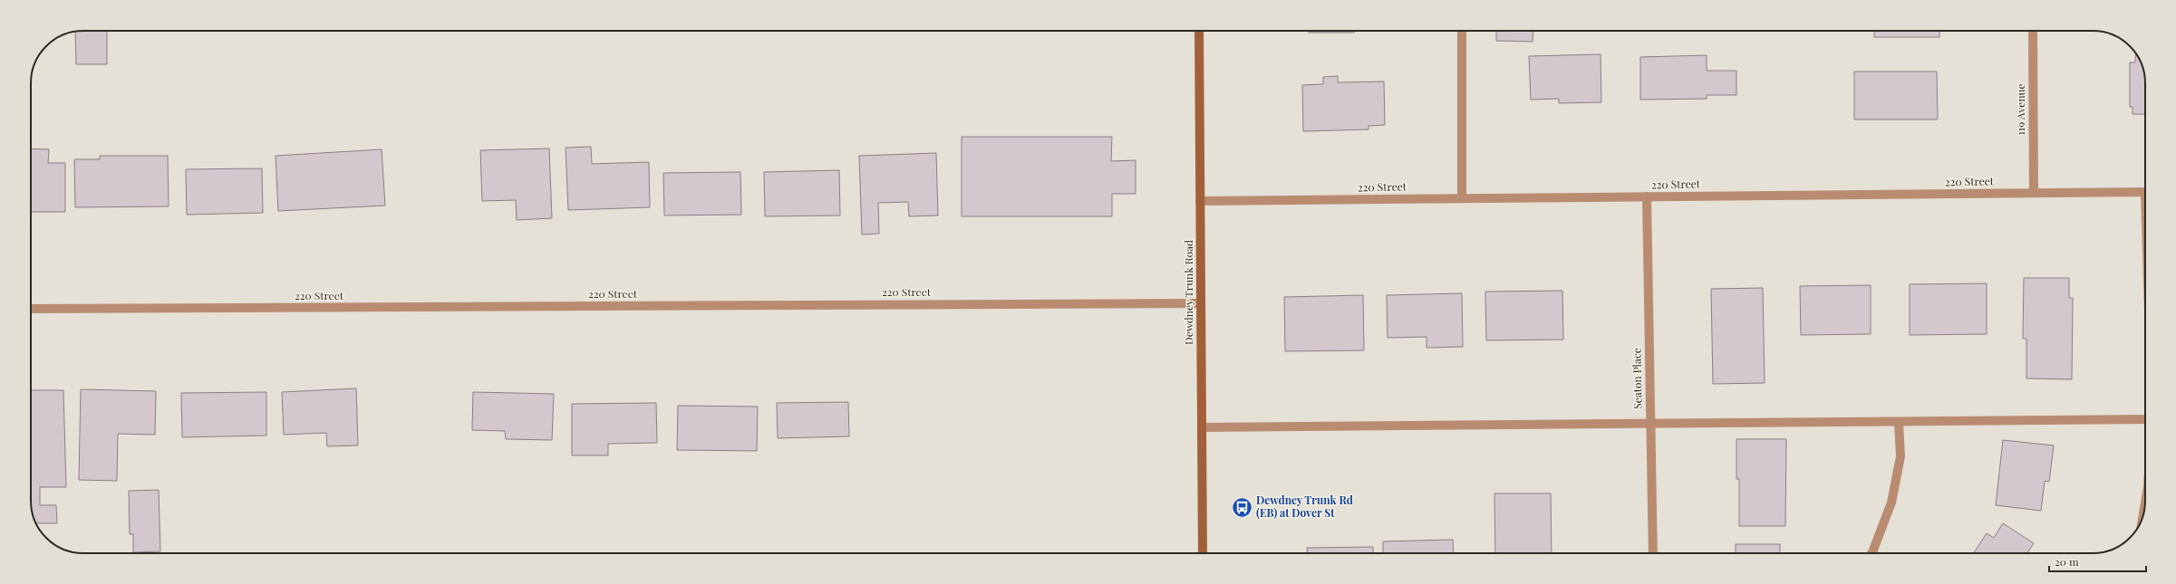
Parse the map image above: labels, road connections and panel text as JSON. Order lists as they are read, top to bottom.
{
  "streets": {
    "main road": ["Dewdney Trunk Road"],
    "street": ["119 Avenue", "220 Street", "Seaton Place"]
  },
  "crossings": [
    ["119 Avenue", "220 Street"],
    ["220 Street", "Dewdney Trunk Road"],
    ["220 Street", "Seaton Place"]
  ],
  "places": {
    "bus stop": ["Dewdney Trunk Rd (EB) at Dover St"]
  },
  "scale_bar": "20 m"
}
